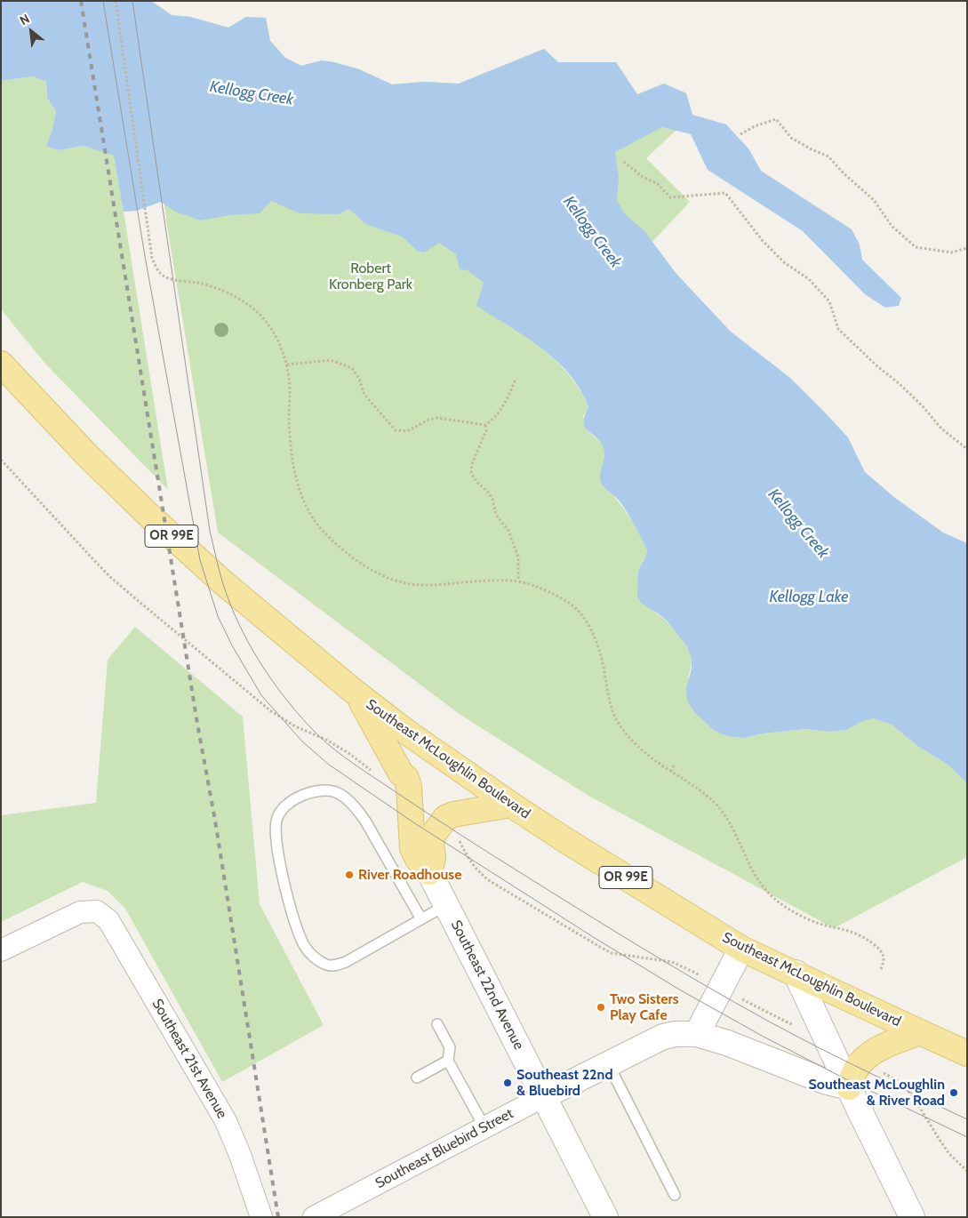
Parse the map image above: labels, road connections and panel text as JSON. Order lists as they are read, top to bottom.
{
  "streets": {
    "main road": ["OR 99E", "Southeast McLoughlin Boulevard"],
    "street": ["Southeast 22nd Avenue", "Southeast 21st Avenue", "Southeast Bluebird Street"]
  },
  "crossings": [
    ["Southeast 22nd Avenue", "Southeast Bluebird Street"]
  ],
  "water": ["Kellogg Creek", "Kellogg Lake"],
  "parks": ["Robert Kronberg Park"],
  "places": [
    "River Roadhouse",
    "Two Sisters Play Cafe",
    "Southeast 22nd & Bluebird",
    "Southeast McLoughlin & River Road"
  ],
  "north": "top left"
}
